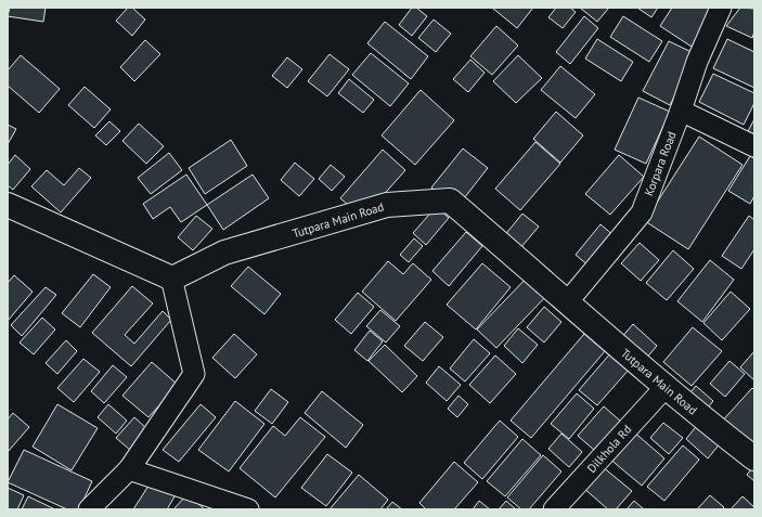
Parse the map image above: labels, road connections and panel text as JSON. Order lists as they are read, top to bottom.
{
  "streets": {
    "street": ["Korpara Road", "Tutpara Main Road", "Dilkhola Rd"]
  },
  "crossings": [
    ["Korpara Road", "Tutpara Main Road"],
    ["Tutpara Main Road", "Dilkhola Rd"]
  ]
}
